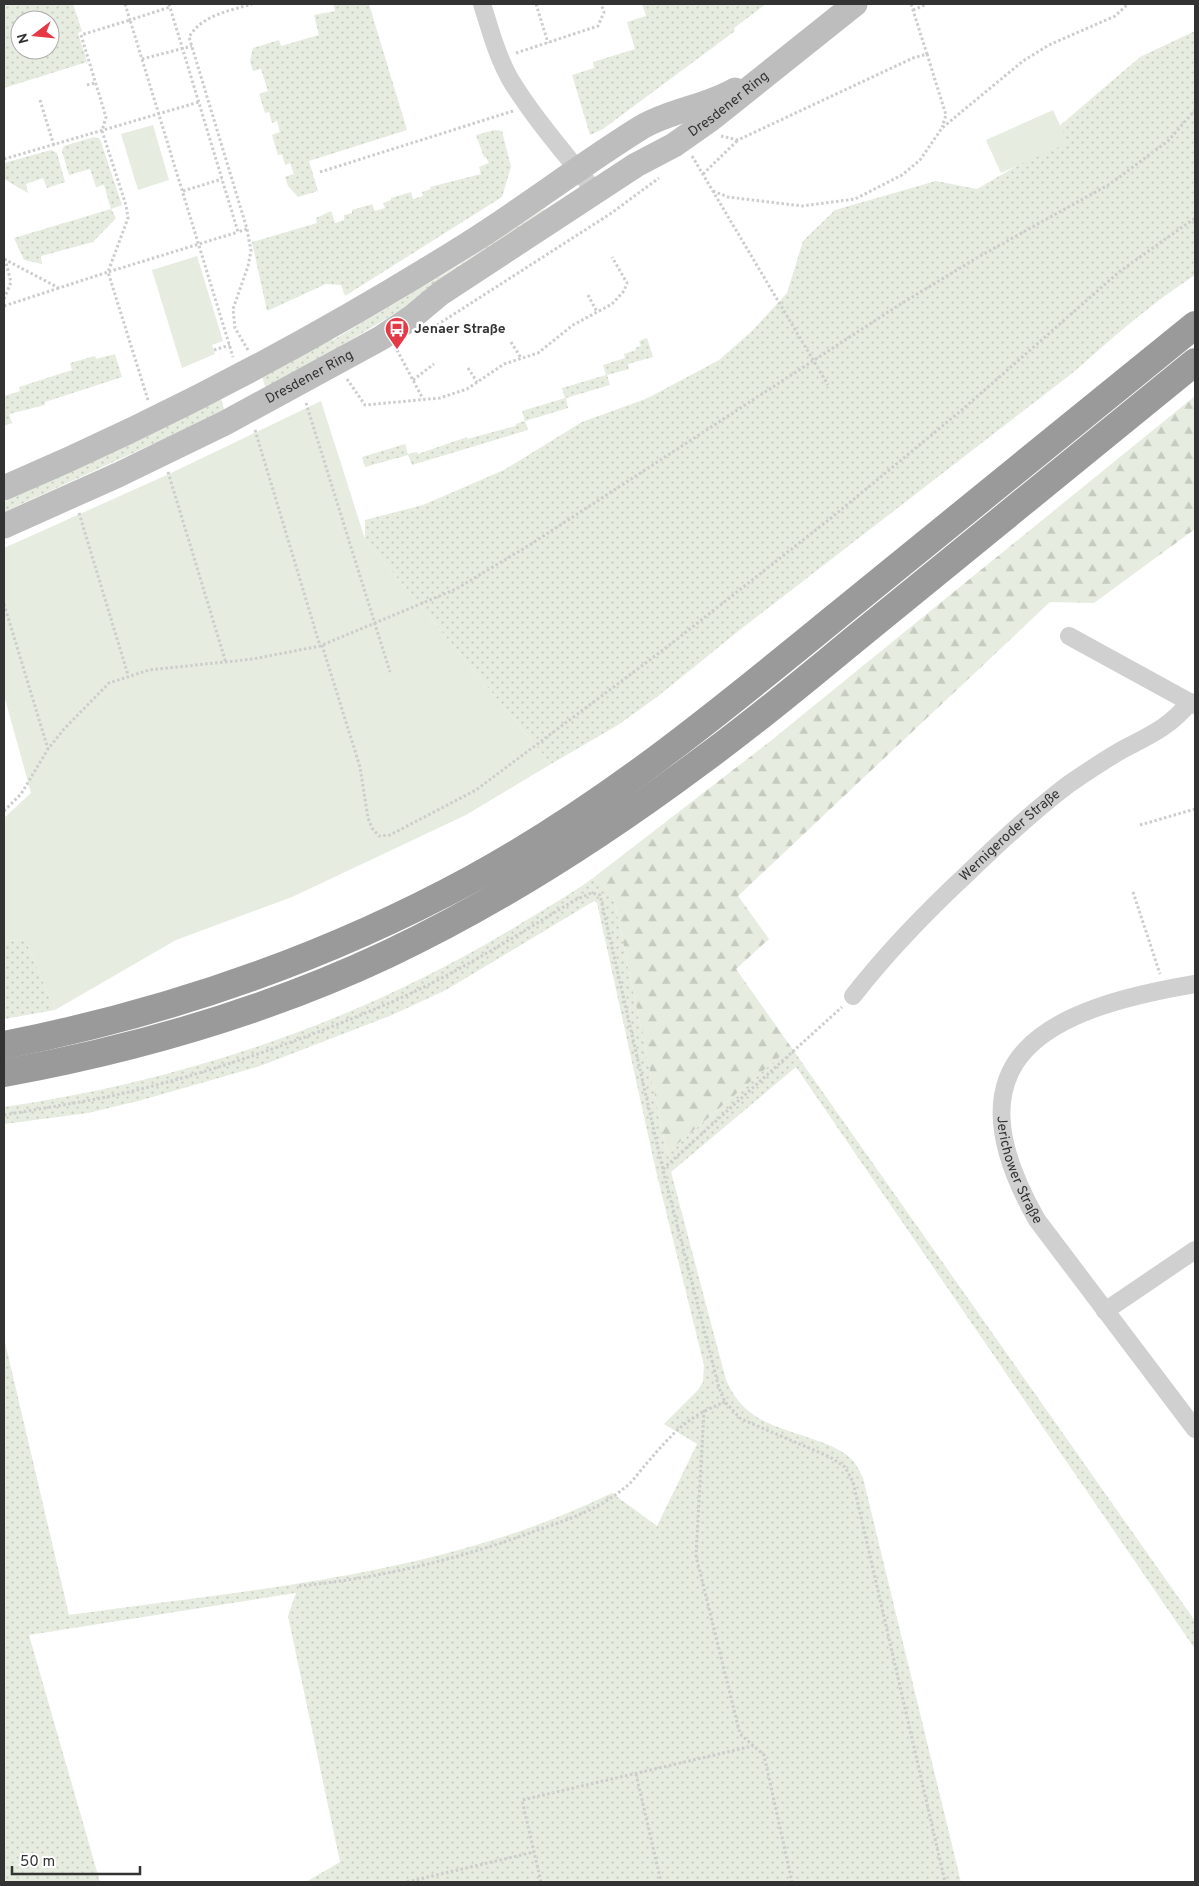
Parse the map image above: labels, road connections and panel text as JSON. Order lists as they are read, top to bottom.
{
  "streets": {
    "street": ["Dresdener Ring", "Wernigeroder Straße", "Jerichower Straße"]
  },
  "places": {
    "bus stop": ["Jenaer Straße"]
  },
  "scale_bar": "50 m",
  "north": "left"
}
